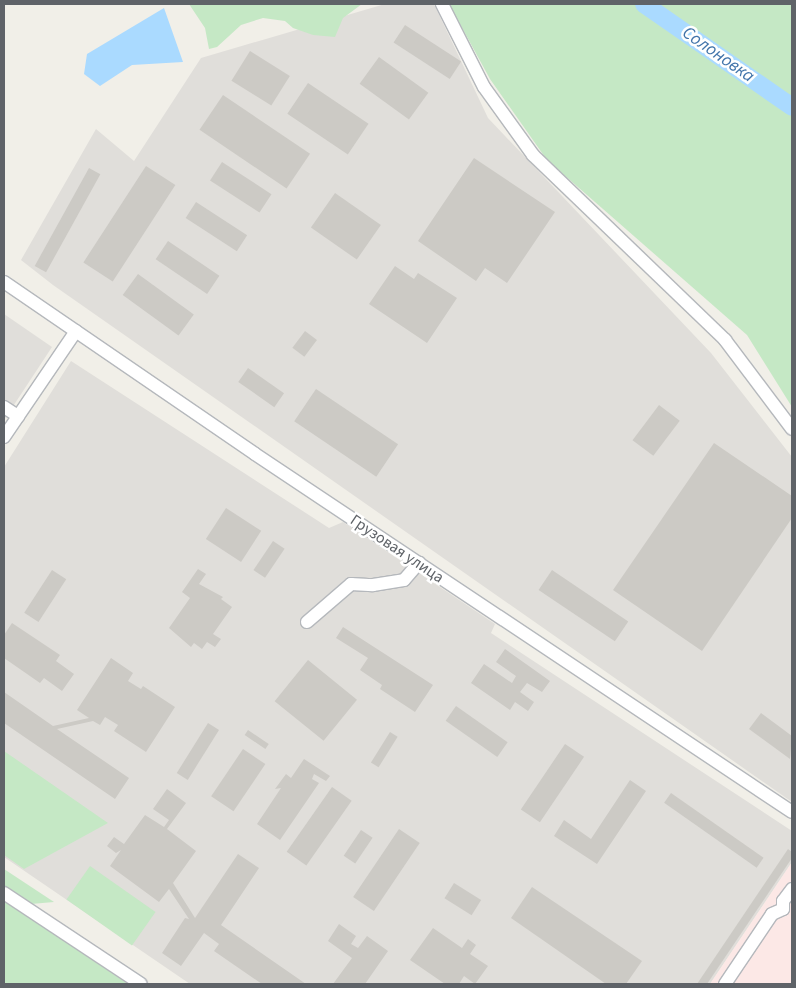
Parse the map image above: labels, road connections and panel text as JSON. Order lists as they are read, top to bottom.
{
  "streets": {
    "street": ["Грузовая улица"]
  },
  "water": ["Солоновка"]
}
